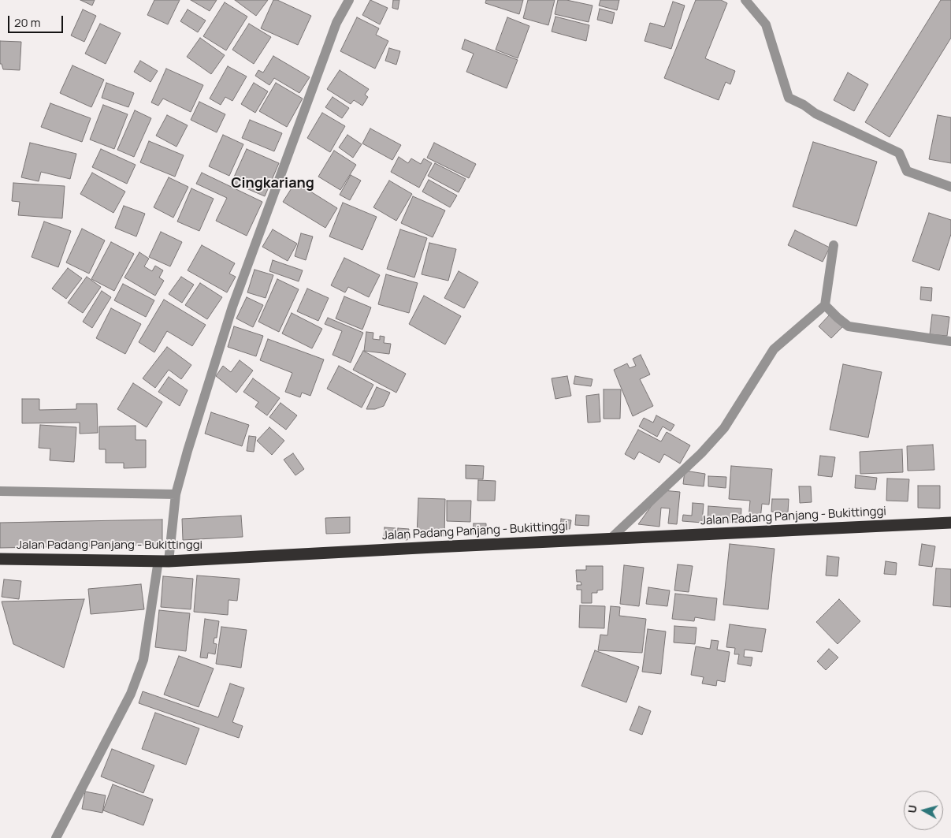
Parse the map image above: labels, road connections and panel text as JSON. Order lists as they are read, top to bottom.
{
  "streets": {
    "highway": ["Jalan Padang Panjang - Bukittinggi"]
  },
  "districts": ["Cingkariang"],
  "scale_bar": "20 m",
  "north": "left"
}
